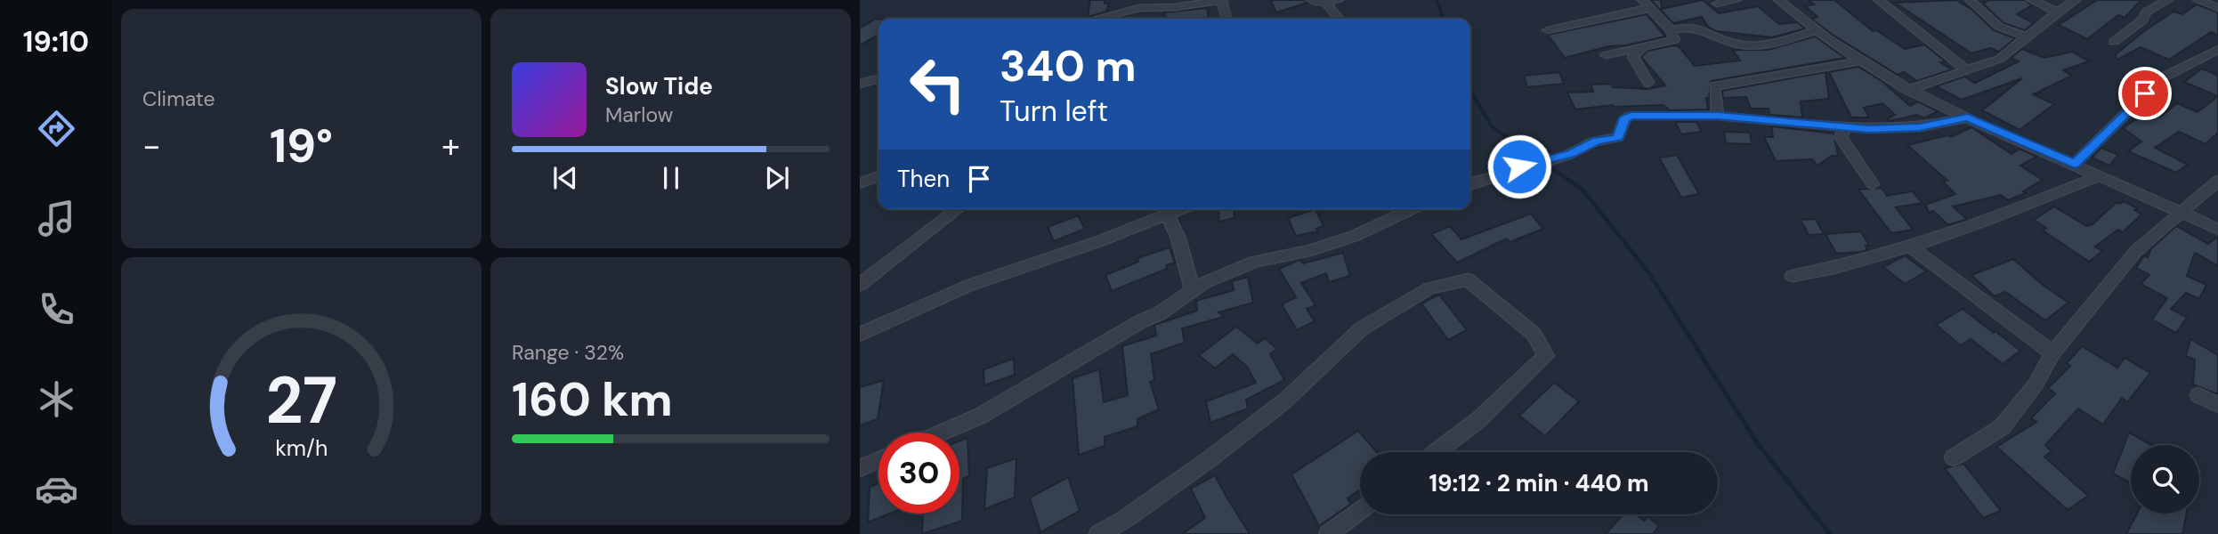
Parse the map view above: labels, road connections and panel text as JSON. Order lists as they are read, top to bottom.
{
  "page": {
    "tabs": "19:10",
    "tile": [
      "Climate",
      ["Range · 32%", "160 km"]
    ],
    "turn": ["340 m", "Turn left"],
    "song": ["Slow Tide", "Marlow"],
    "heat": ["−", "19°", "+"],
    "then": "Then",
    "limit": "30",
    "trip": "19:12 · 2 min · 440 m",
    "gauge": ["27", "km/h"]
  }
}
